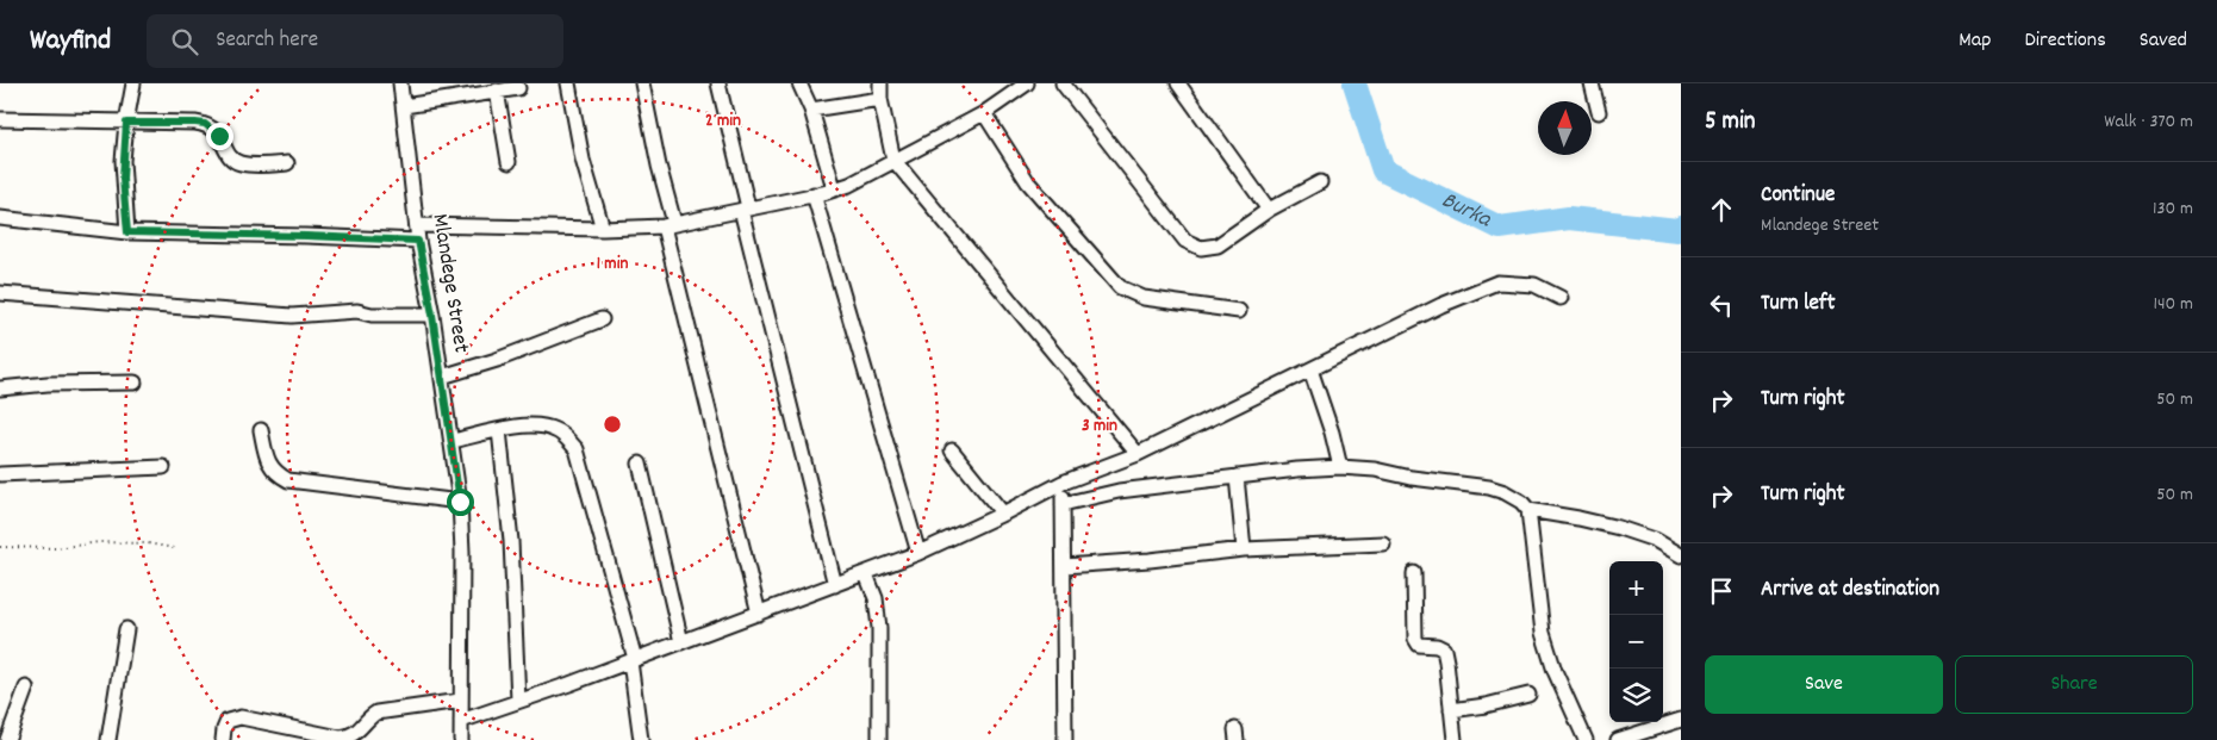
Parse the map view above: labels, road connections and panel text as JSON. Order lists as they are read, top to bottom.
{
  "streets": {
    "street": ["Mlandege Street"]
  },
  "water": ["Burka"],
  "north": "top",
  "page": {
    "header": "Wayfind",
    "search": "Search here",
    "nav": ["Map", "Directions", "Saved"],
    "heading": ["5 min", "Walk · 370 m"],
    "list": [
      ["Continue", "Mlandege Street", "130 m"],
      ["Turn left", "140 m"],
      ["Turn right", "50 m"],
      ["Turn right", "50 m"],
      "Arrive at destination"
    ],
    "map_buttons": ["+", "−"],
    "buttons": ["Save", "Share"]
  },
  "rings": ["2 min", "1 min", "3 min"]
}
